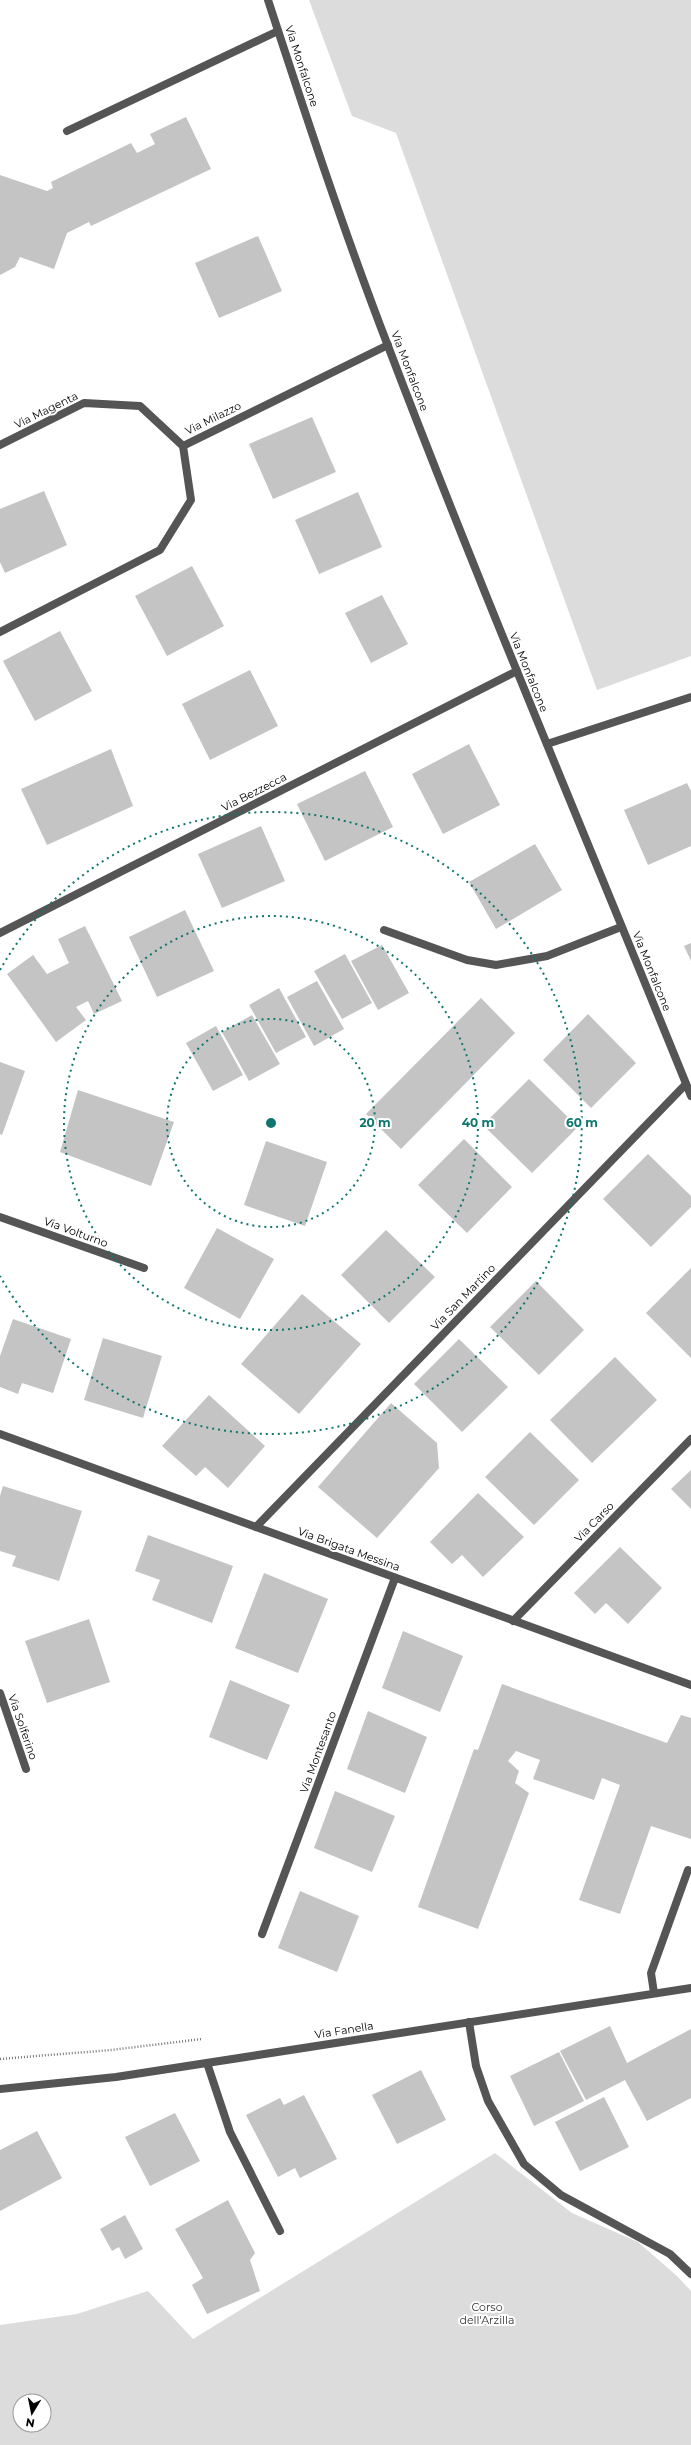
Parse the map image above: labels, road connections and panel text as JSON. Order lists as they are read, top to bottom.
{
  "streets": {
    "street": [
      "Via Monfalcone",
      "Via Magenta",
      "Via Milazzo",
      "Via Bezzecca",
      "Via Volturno",
      "Via San Martino",
      "Via Carso",
      "Via Brigata Messina",
      "Via Solferino",
      "Via Montesanto",
      "Via Fanella"
    ]
  },
  "crossings": [
    ["Via Monfalcone", "Via Milazzo"],
    ["Via Monfalcone", "Via Bezzecca"],
    ["Via Monfalcone", "Via San Martino"],
    ["Via Magenta", "Via Milazzo"],
    ["Via San Martino", "Via Brigata Messina"],
    ["Via Carso", "Via Brigata Messina"],
    ["Via Brigata Messina", "Via Montesanto"]
  ],
  "parks": ["Corso dell'Arzilla"],
  "north": "bottom",
  "rings": ["20 m", "40 m", "60 m"]
}
